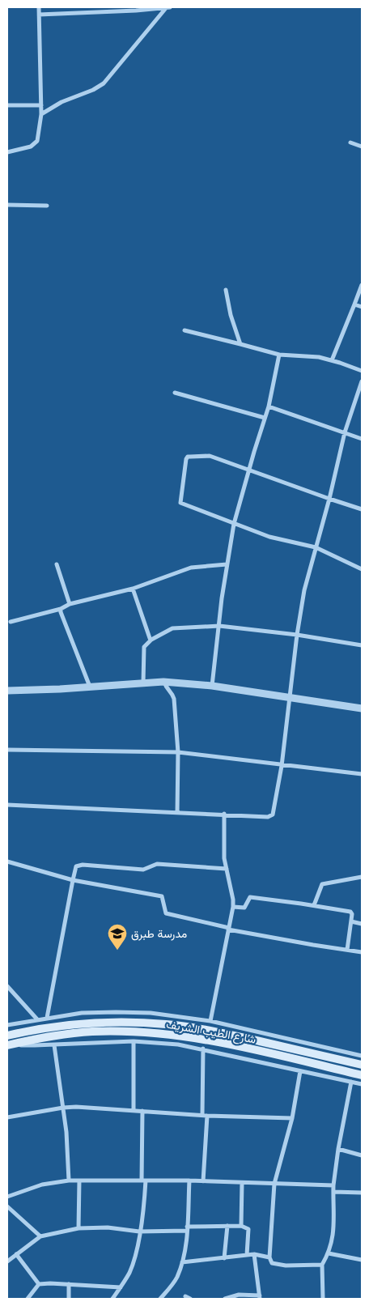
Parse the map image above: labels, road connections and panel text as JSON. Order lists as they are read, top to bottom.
{
  "streets": {
    "main road": ["شارع الطيب الشريف"]
  },
  "places": {
    "school or university": ["مدرسة طبرق"]
  }
}
